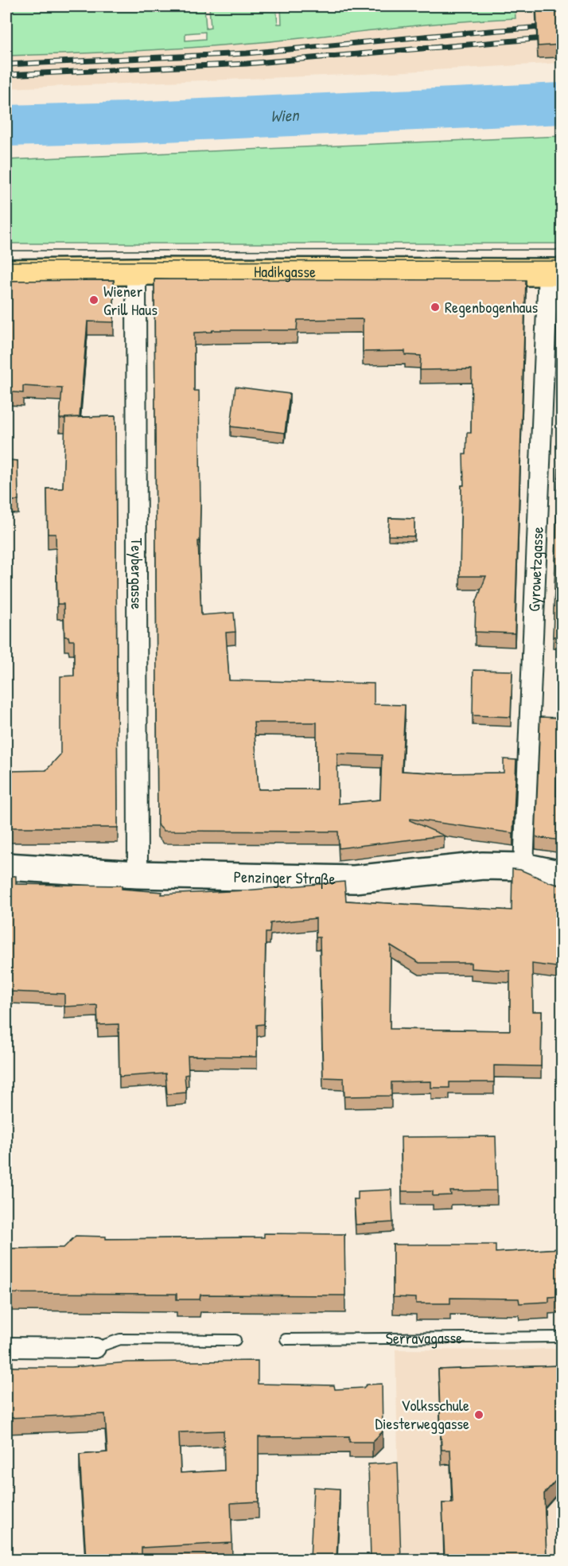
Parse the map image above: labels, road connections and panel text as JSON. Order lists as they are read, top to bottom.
{
  "streets": {
    "main road": ["Hadikgasse"],
    "street": ["Gyrowetzgasse", "Teybergasse", "Penzinger Straße"],
    "lane": ["Serravagasse"]
  },
  "crossings": [
    ["Hadikgasse", "Gyrowetzgasse"],
    ["Hadikgasse", "Teybergasse"],
    ["Gyrowetzgasse", "Penzinger Straße"],
    ["Teybergasse", "Penzinger Straße"]
  ],
  "water": ["Wien"],
  "places": ["Wiener Grill Haus", "Regenbogenhaus", "Volksschule Diesterweggasse"]
}
